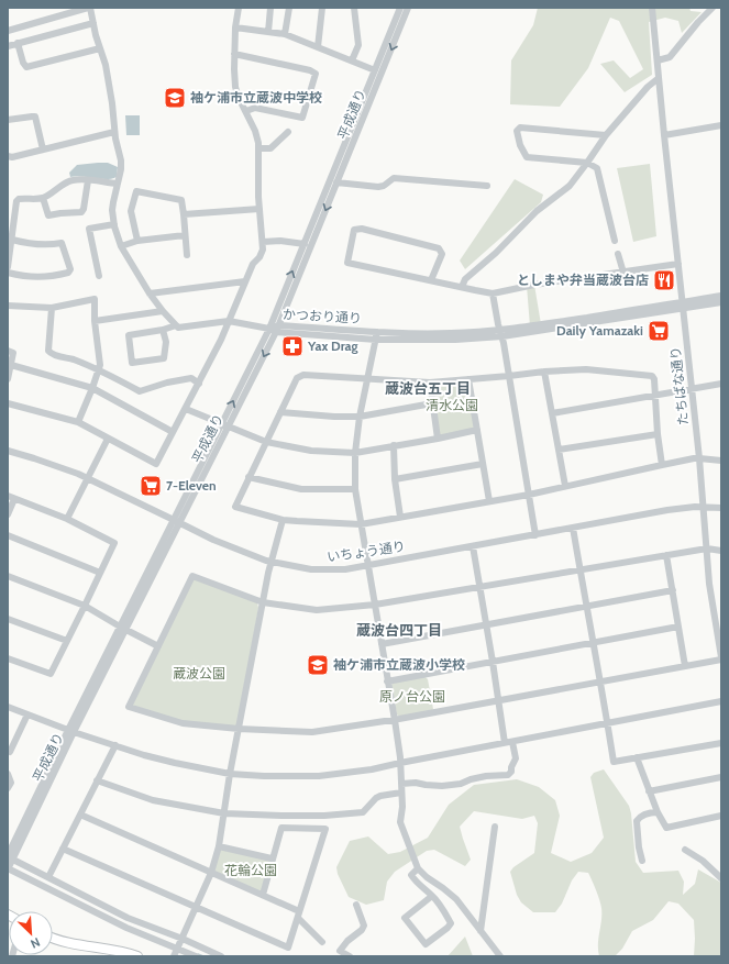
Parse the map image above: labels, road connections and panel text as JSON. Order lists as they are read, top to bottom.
{
  "streets": {
    "street": [
      "平成通り",
      "かつおり通り",
      "たちばな通り",
      "いちょう通り"
    ]
  },
  "crossings": [
    ["平成通り", "かつおり通り"],
    ["平成通り", "いちょう通り"],
    ["かつおり通り", "たちばな通り"],
    ["たちばな通り", "いちょう通り"]
  ],
  "districts": ["蔵波台五丁目", "蔵波台四丁目"],
  "parks": [
    "清水公園",
    "蔵波公園",
    "原ノ台公園",
    "花輪公園"
  ],
  "places": {
    "school or university": ["袖ケ浦市立蔵波中学校", "袖ケ浦市立蔵波小学校"],
    "restaurant": ["としまや弁当蔵波台店"],
    "supermarket": ["Daily Yamazaki", "7-Eleven"],
    "pharmacy": ["Yax Drag"]
  },
  "north": "bottom right"
}
